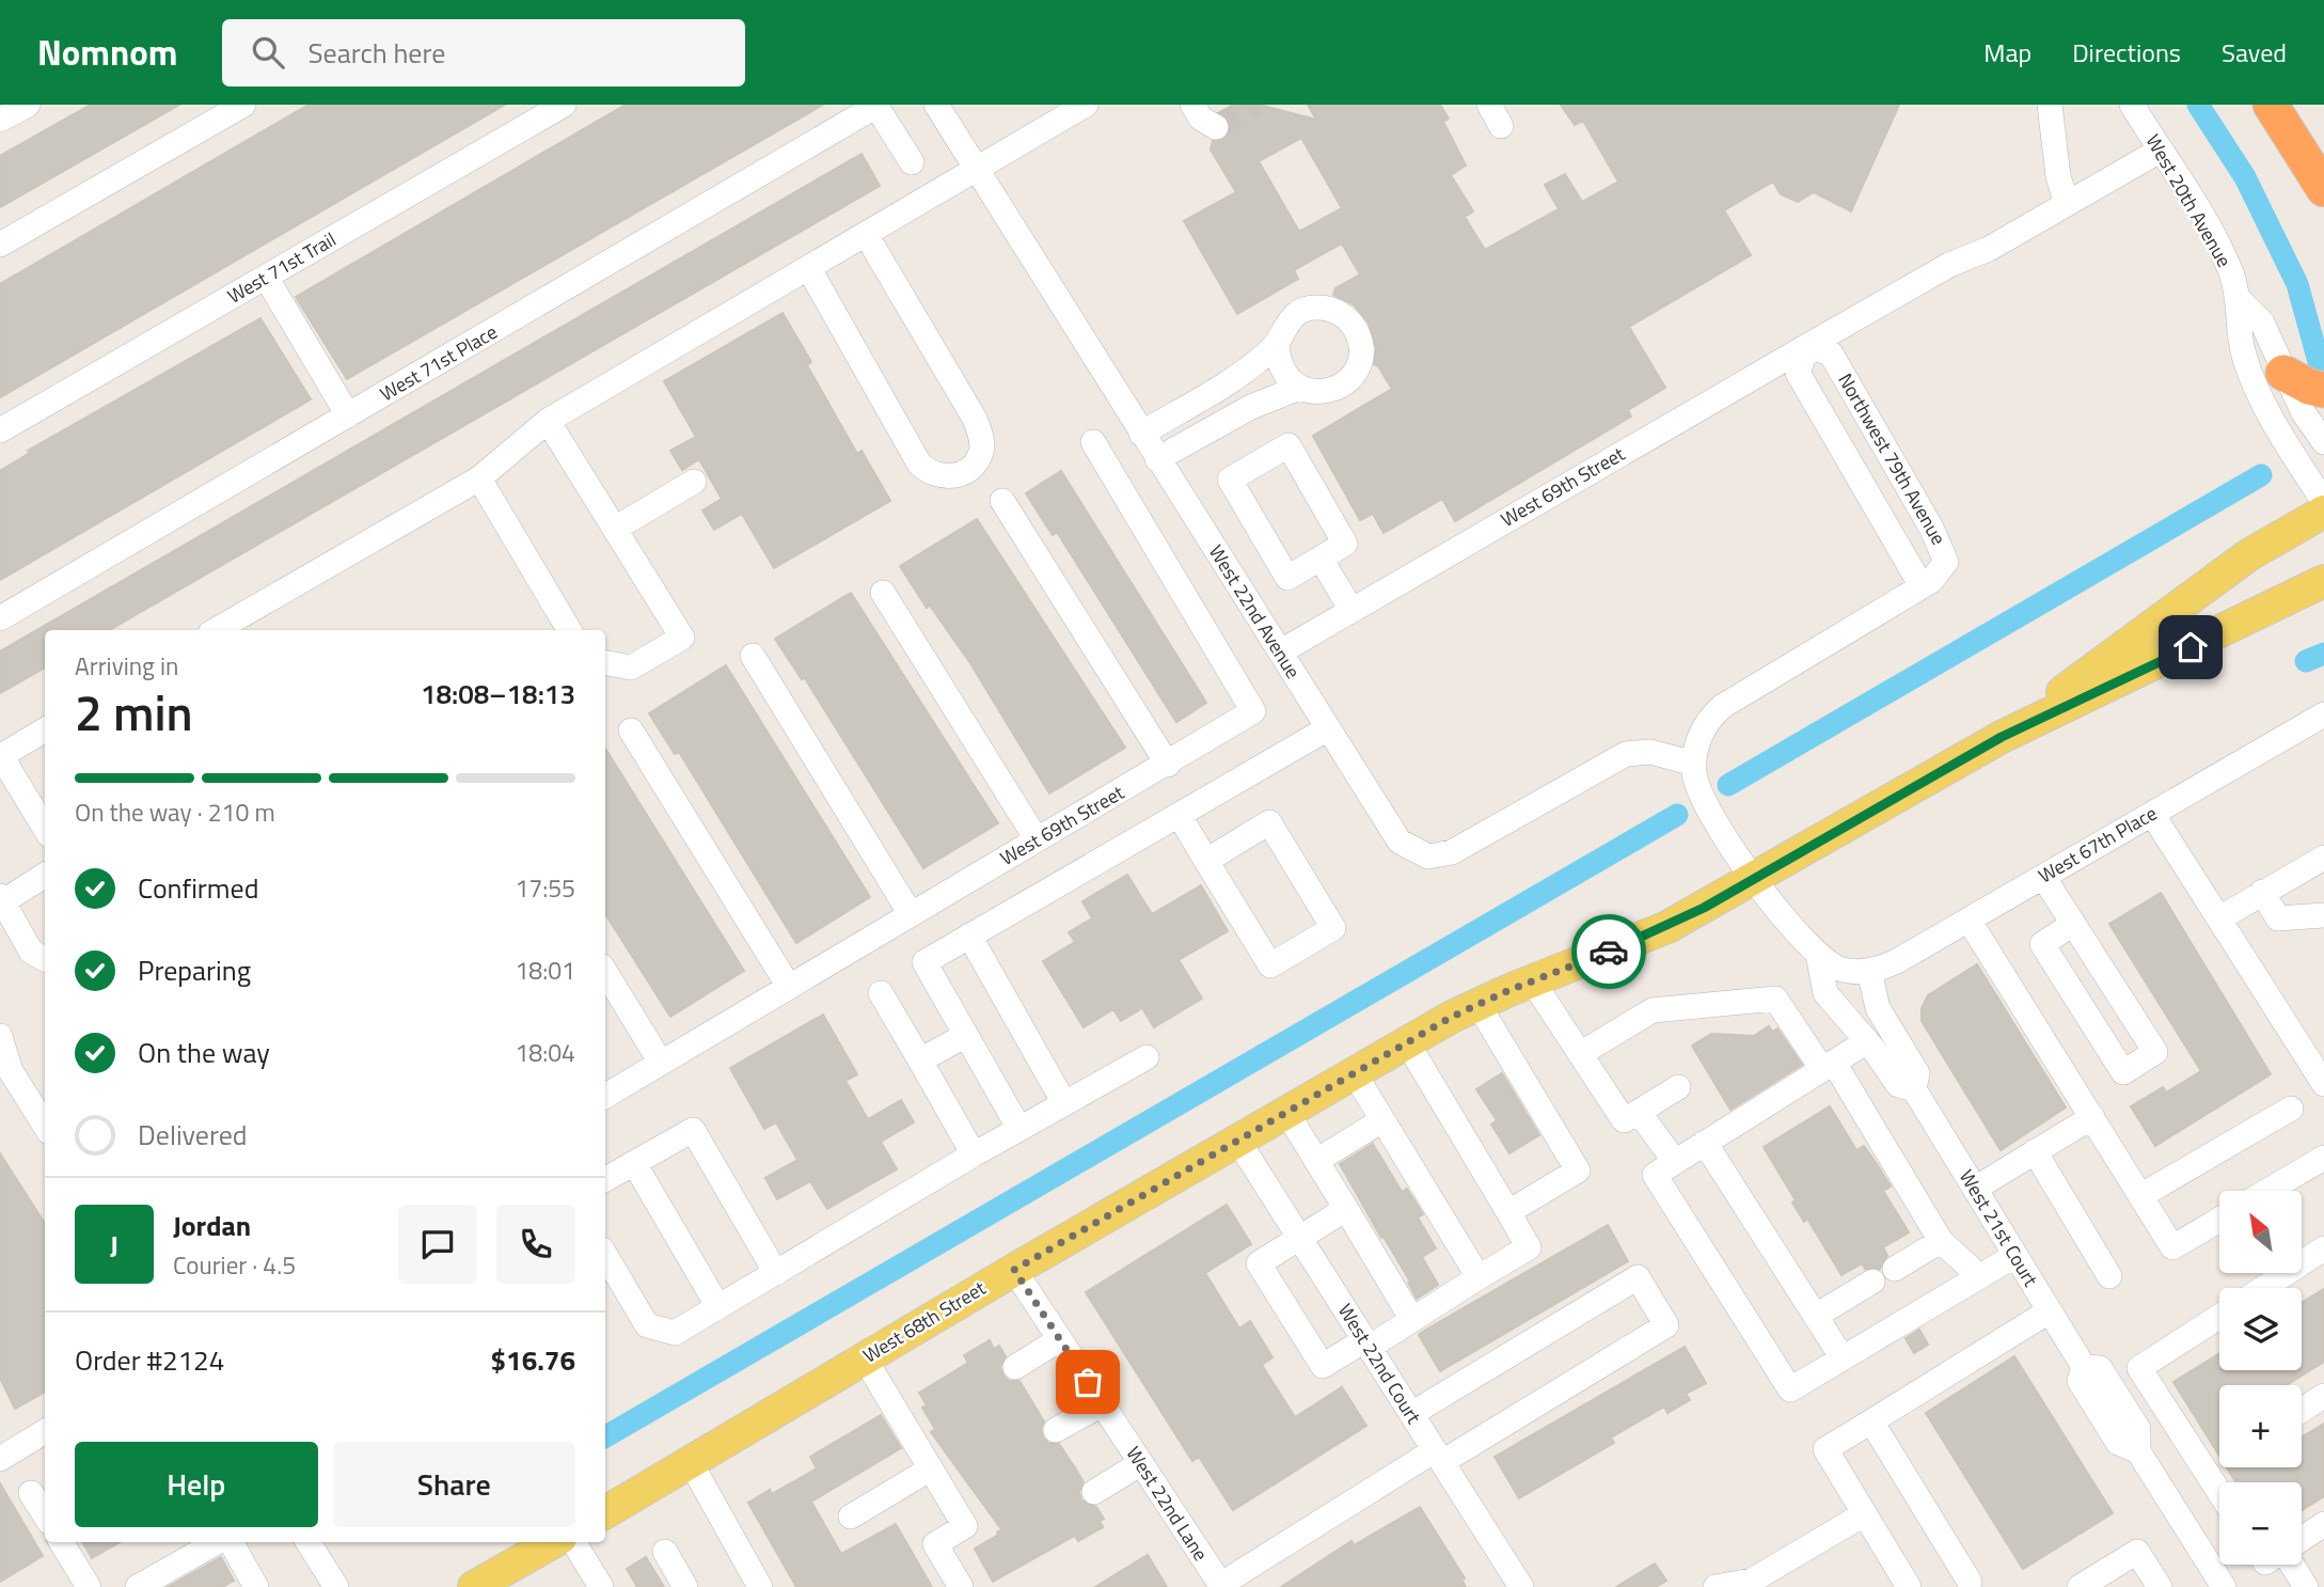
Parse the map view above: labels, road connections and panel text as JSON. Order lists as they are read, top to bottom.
{
  "streets": {
    "main road": ["West 68th Street"],
    "street": [
      "West 20th Avenue",
      "West 71st Trail",
      "West 71st Place",
      "Northwest 79th Avenue",
      "West 69th Street",
      "West 22nd Avenue",
      "West 67th Place",
      "West 21st Court",
      "West 22nd Court",
      "West 22nd Lane"
    ]
  },
  "crossings": [
    ["West 20th Avenue", "West 69th Street"],
    ["Northwest 79th Avenue", "West 69th Street"],
    ["Northwest 79th Avenue", "West 22nd Avenue"],
    ["West 69th Street", "West 22nd Avenue"],
    ["West 67th Place", "West 21st Court"],
    ["West 68th Street", "West 22nd Court"],
    ["West 68th Street", "West 22nd Lane"]
  ],
  "north": "top left",
  "page": {
    "header": "Nomnom",
    "search": "Search here",
    "nav": ["Map", "Directions", "Saved"],
    "heading": ["2 min", "Arriving in", "18:08–18:13"],
    "panel": [
      "Jordan",
      "Courier · 4.5",
      "Order #2124",
      "$16.76"
    ],
    "bar": "On the way · 210 m",
    "list": [
      ["Confirmed", "17:55"],
      ["Preparing", "18:01"],
      ["On the way", "18:04"],
      "Delivered"
    ],
    "map_buttons": ["+", "−"],
    "round": "J",
    "buttons": ["Help", "Share"]
  }
}
